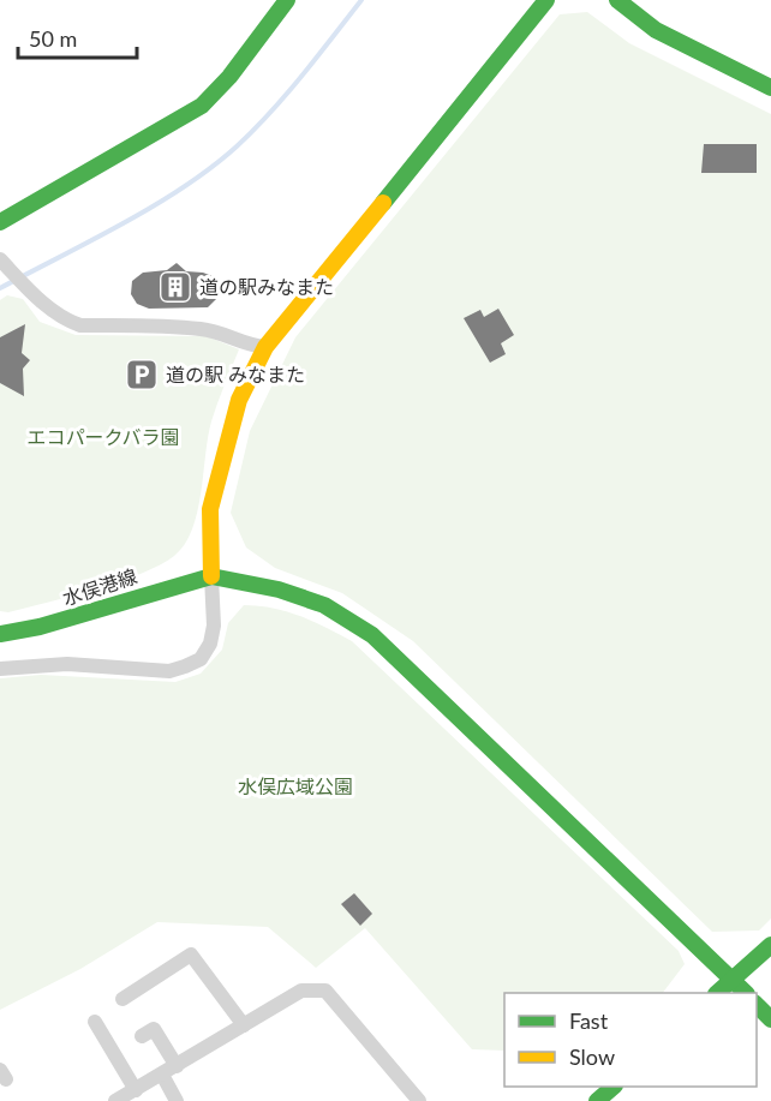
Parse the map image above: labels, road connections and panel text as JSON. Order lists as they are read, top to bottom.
{
  "streets": {
    "street": ["水俣港線"]
  },
  "parks": ["エコパークバラ園", "水俣広域公園"],
  "places": {
    "building": ["道の駅みなまた"],
    "parking": ["道の駅 みなまた"]
  },
  "legend": ["Fast", "Slow"],
  "scale_bar": "50 m"
}
